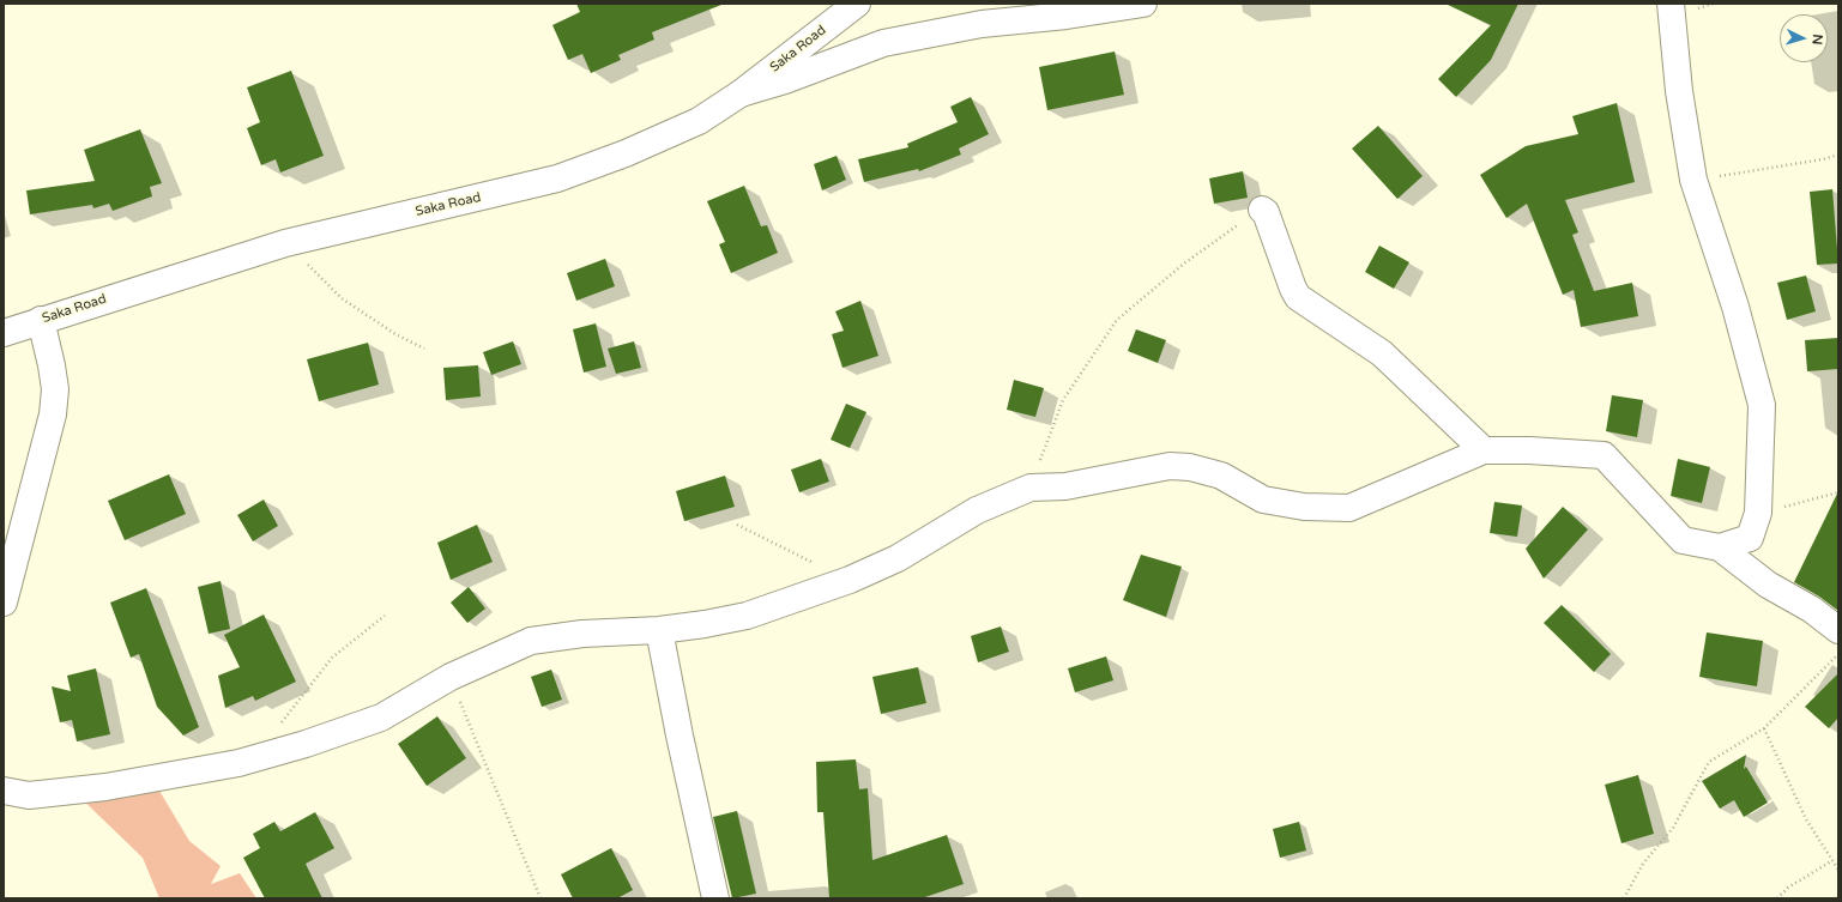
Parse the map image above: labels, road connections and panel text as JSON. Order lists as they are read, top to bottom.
{
  "streets": {
    "street": ["Saka Road"]
  },
  "north": "right"
}
